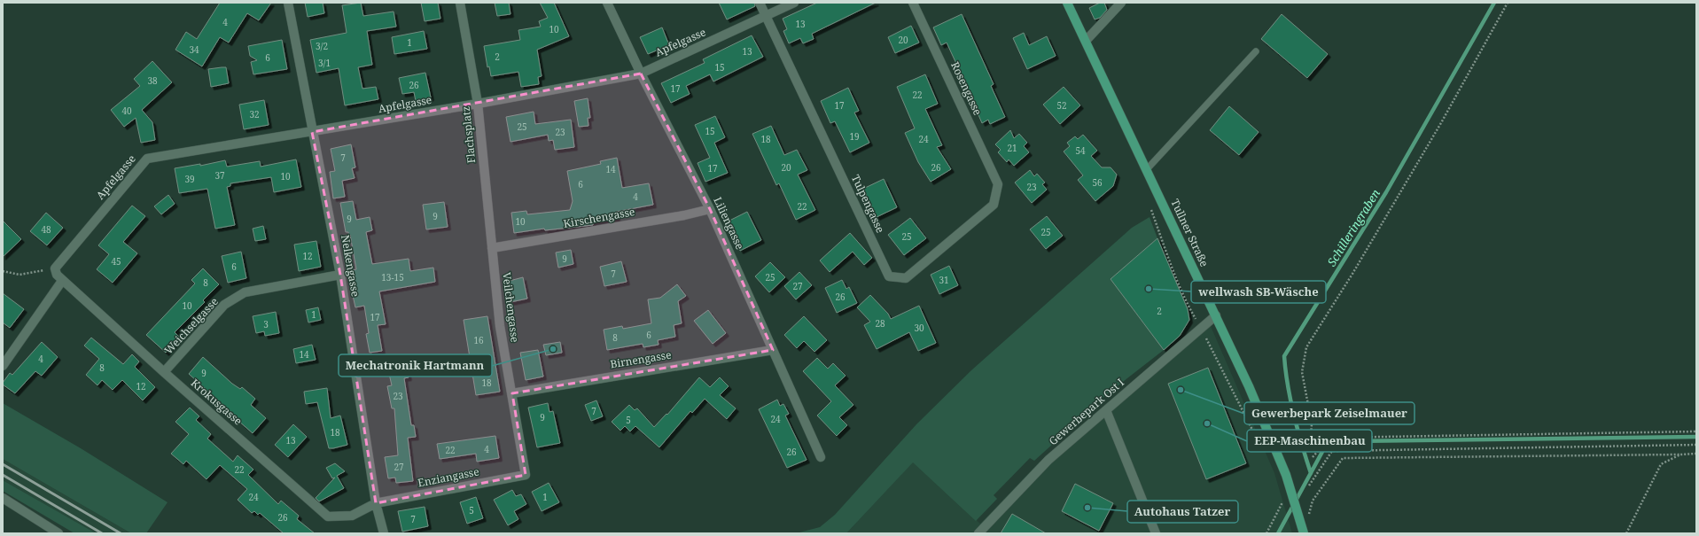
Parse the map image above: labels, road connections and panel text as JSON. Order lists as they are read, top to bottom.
{
  "streets": {
    "main road": ["Tullner Straße"],
    "street": [
      "Apfelgasse",
      "Rosengasse",
      "Flachsplatz",
      "Tulpengasse",
      "Kirschengasse",
      "Liliengasse",
      "Nelkengasse",
      "Veilchengasse",
      "Weichselgasse",
      "Birnengasse",
      "Krokusgasse",
      "Gewerbepark Ost I",
      "Enziangasse"
    ]
  },
  "crossings": [
    ["Apfelgasse", "Flachsplatz"],
    ["Apfelgasse", "Tulpengasse"],
    ["Apfelgasse", "Liliengasse"],
    ["Apfelgasse", "Nelkengasse"],
    ["Apfelgasse", "Krokusgasse"],
    ["Rosengasse", "Tulpengasse"],
    ["Flachsplatz", "Kirschengasse"],
    ["Flachsplatz", "Veilchengasse"],
    ["Kirschengasse", "Liliengasse"],
    ["Kirschengasse", "Veilchengasse"],
    ["Liliengasse", "Birnengasse"],
    ["Tullner Straße", "Gewerbepark Ost I"],
    ["Nelkengasse", "Weichselgasse"],
    ["Nelkengasse", "Krokusgasse"],
    ["Nelkengasse", "Enziangasse"],
    ["Veilchengasse", "Birnengasse"],
    ["Veilchengasse", "Enziangasse"],
    ["Weichselgasse", "Krokusgasse"],
    ["Krokusgasse", "Enziangasse"]
  ],
  "water": ["Schilleringraben"],
  "places": [
    "wellwash SB-Wäsche",
    "Mechatronik Hartmann",
    "Gewerbepark Zeiselmauer",
    "EEP-Maschinenbau",
    "Autohaus Tatzer"
  ],
  "house_numbers": [
    "4",
    "13",
    "10",
    "20",
    "1",
    "3/2",
    "34",
    "13",
    "2",
    "6",
    "3/1",
    "15",
    "38",
    "26",
    "17",
    "22",
    "17",
    "52",
    "40",
    "32",
    "25",
    "15",
    "23",
    "19",
    "18",
    "24",
    "21",
    "54",
    "7",
    "20",
    "26",
    "17",
    "14",
    "37",
    "10",
    "39",
    "56",
    "6",
    "23",
    "4",
    "22",
    "9",
    "9",
    "10",
    "48",
    "25",
    "25",
    "12",
    "9",
    "45",
    "6",
    "7",
    "13-15",
    "25",
    "31",
    "8",
    "27",
    "26",
    "10",
    "2",
    "1",
    "17",
    "28",
    "3",
    "30",
    "6",
    "8",
    "16",
    "14",
    "4",
    "8",
    "9",
    "18",
    "12",
    "23",
    "7",
    "9",
    "24",
    "5",
    "18",
    "13",
    "4",
    "22",
    "26",
    "27",
    "22",
    "24",
    "1",
    "5",
    "26",
    "7"
  ]
}
